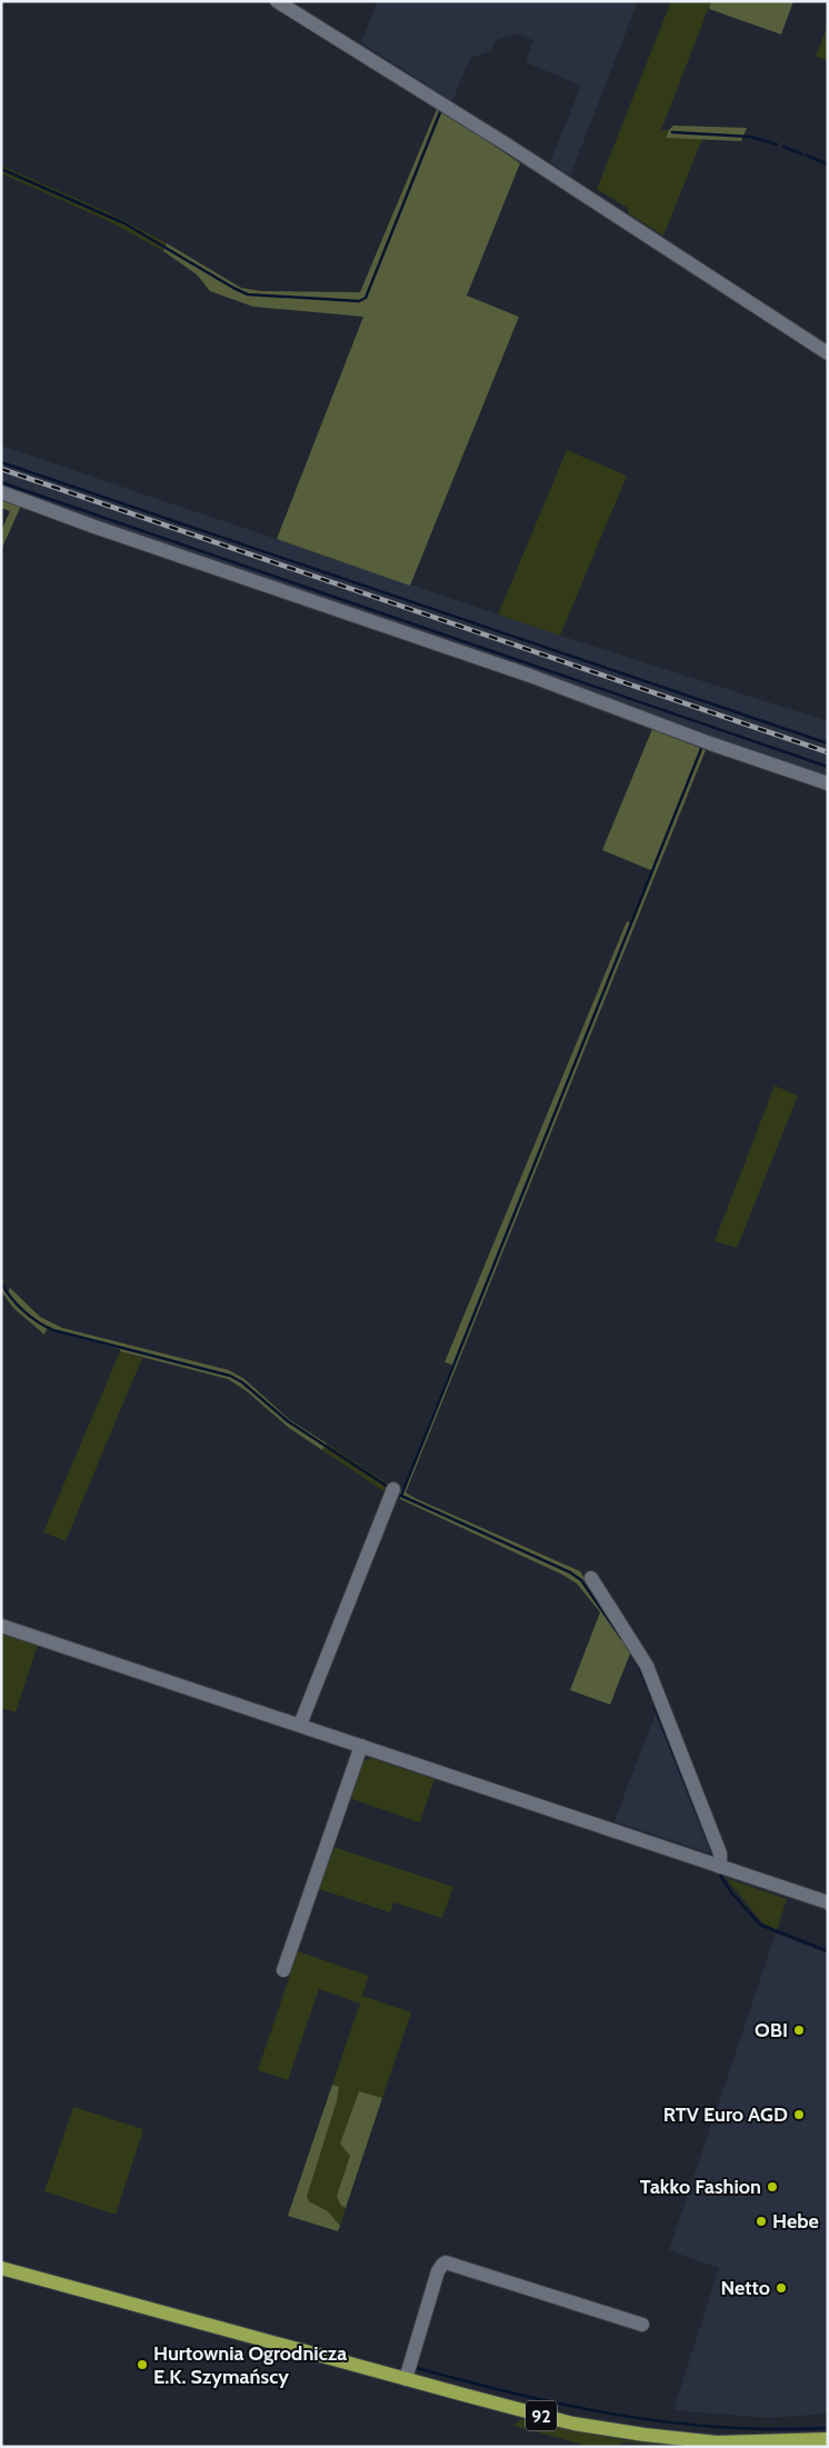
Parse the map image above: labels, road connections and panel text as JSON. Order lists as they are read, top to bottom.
{
  "streets": {
    "main road": ["92"]
  },
  "places": [
    "OBI",
    "RTV Euro AGD",
    "Takko Fashion",
    "Hebe",
    "Netto",
    "Hurtownia Ogrodnicza E.K. Szymańscy"
  ]
}
